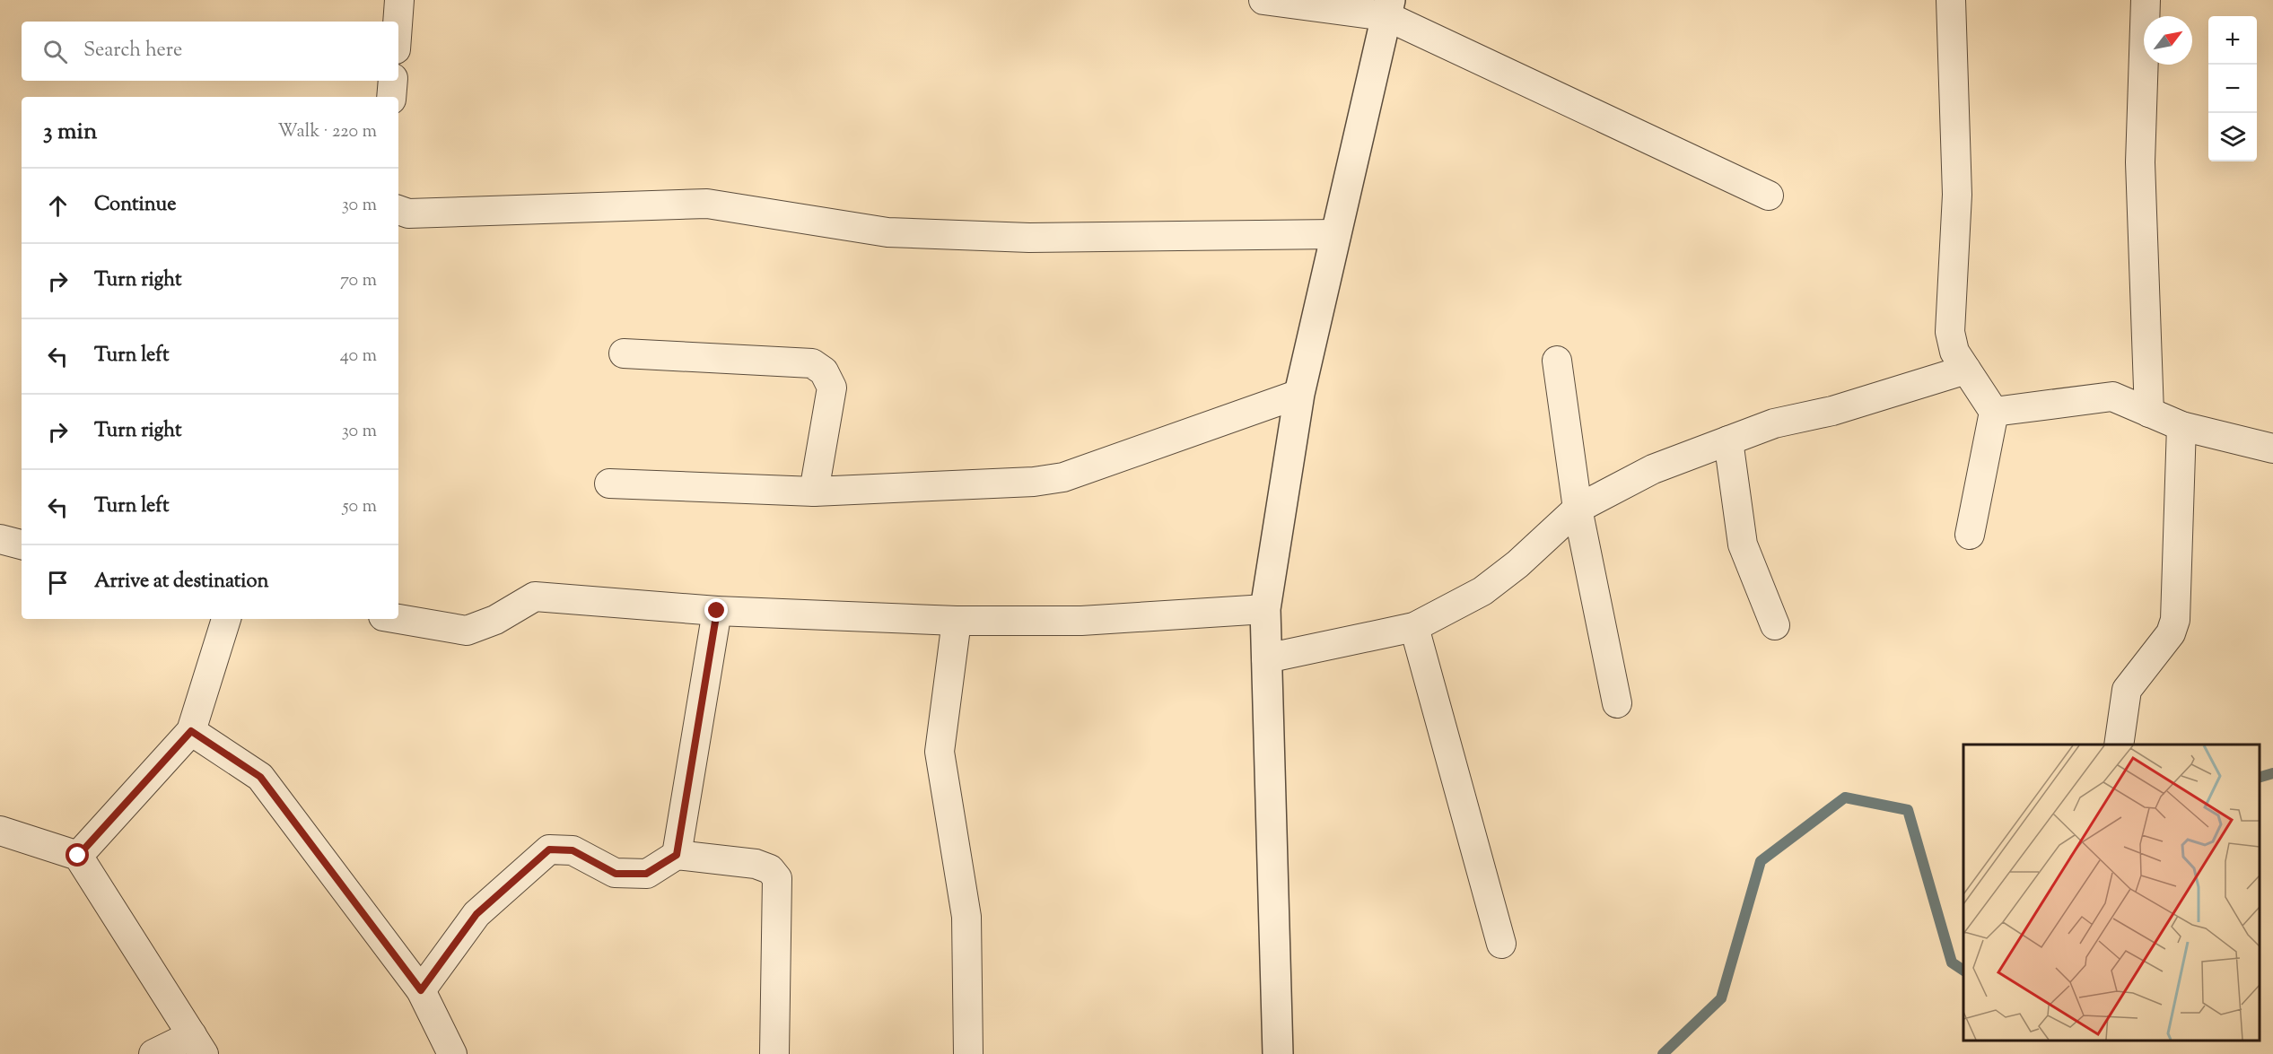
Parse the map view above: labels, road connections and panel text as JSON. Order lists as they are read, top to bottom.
{
  "north": "top right",
  "page": {
    "map_buttons": ["+", "−"],
    "search": "Search here",
    "heading": ["3 min", "Walk · 220 m"],
    "list": [
      ["Continue", "30 m"],
      ["Turn right", "70 m"],
      ["Turn left", "40 m"],
      ["Turn right", "30 m"],
      ["Turn left", "50 m"],
      "Arrive at destination"
    ]
  }
}
